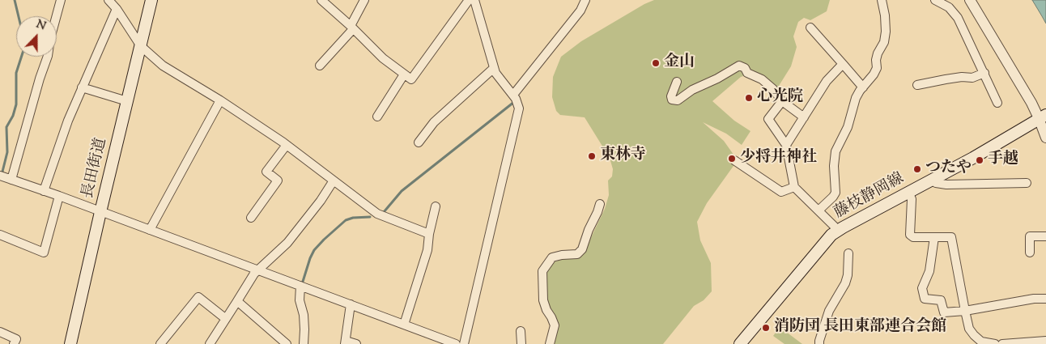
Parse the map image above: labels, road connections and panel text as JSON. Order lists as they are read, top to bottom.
{
  "streets": {
    "main road": ["長田街道", "藤枝静岡線"]
  },
  "places": [
    "金山",
    "心光院",
    "東林寺",
    "少将井神社",
    "手越",
    "つたや",
    "消防団 長田東部連合会館"
  ],
  "north": "top"
}
